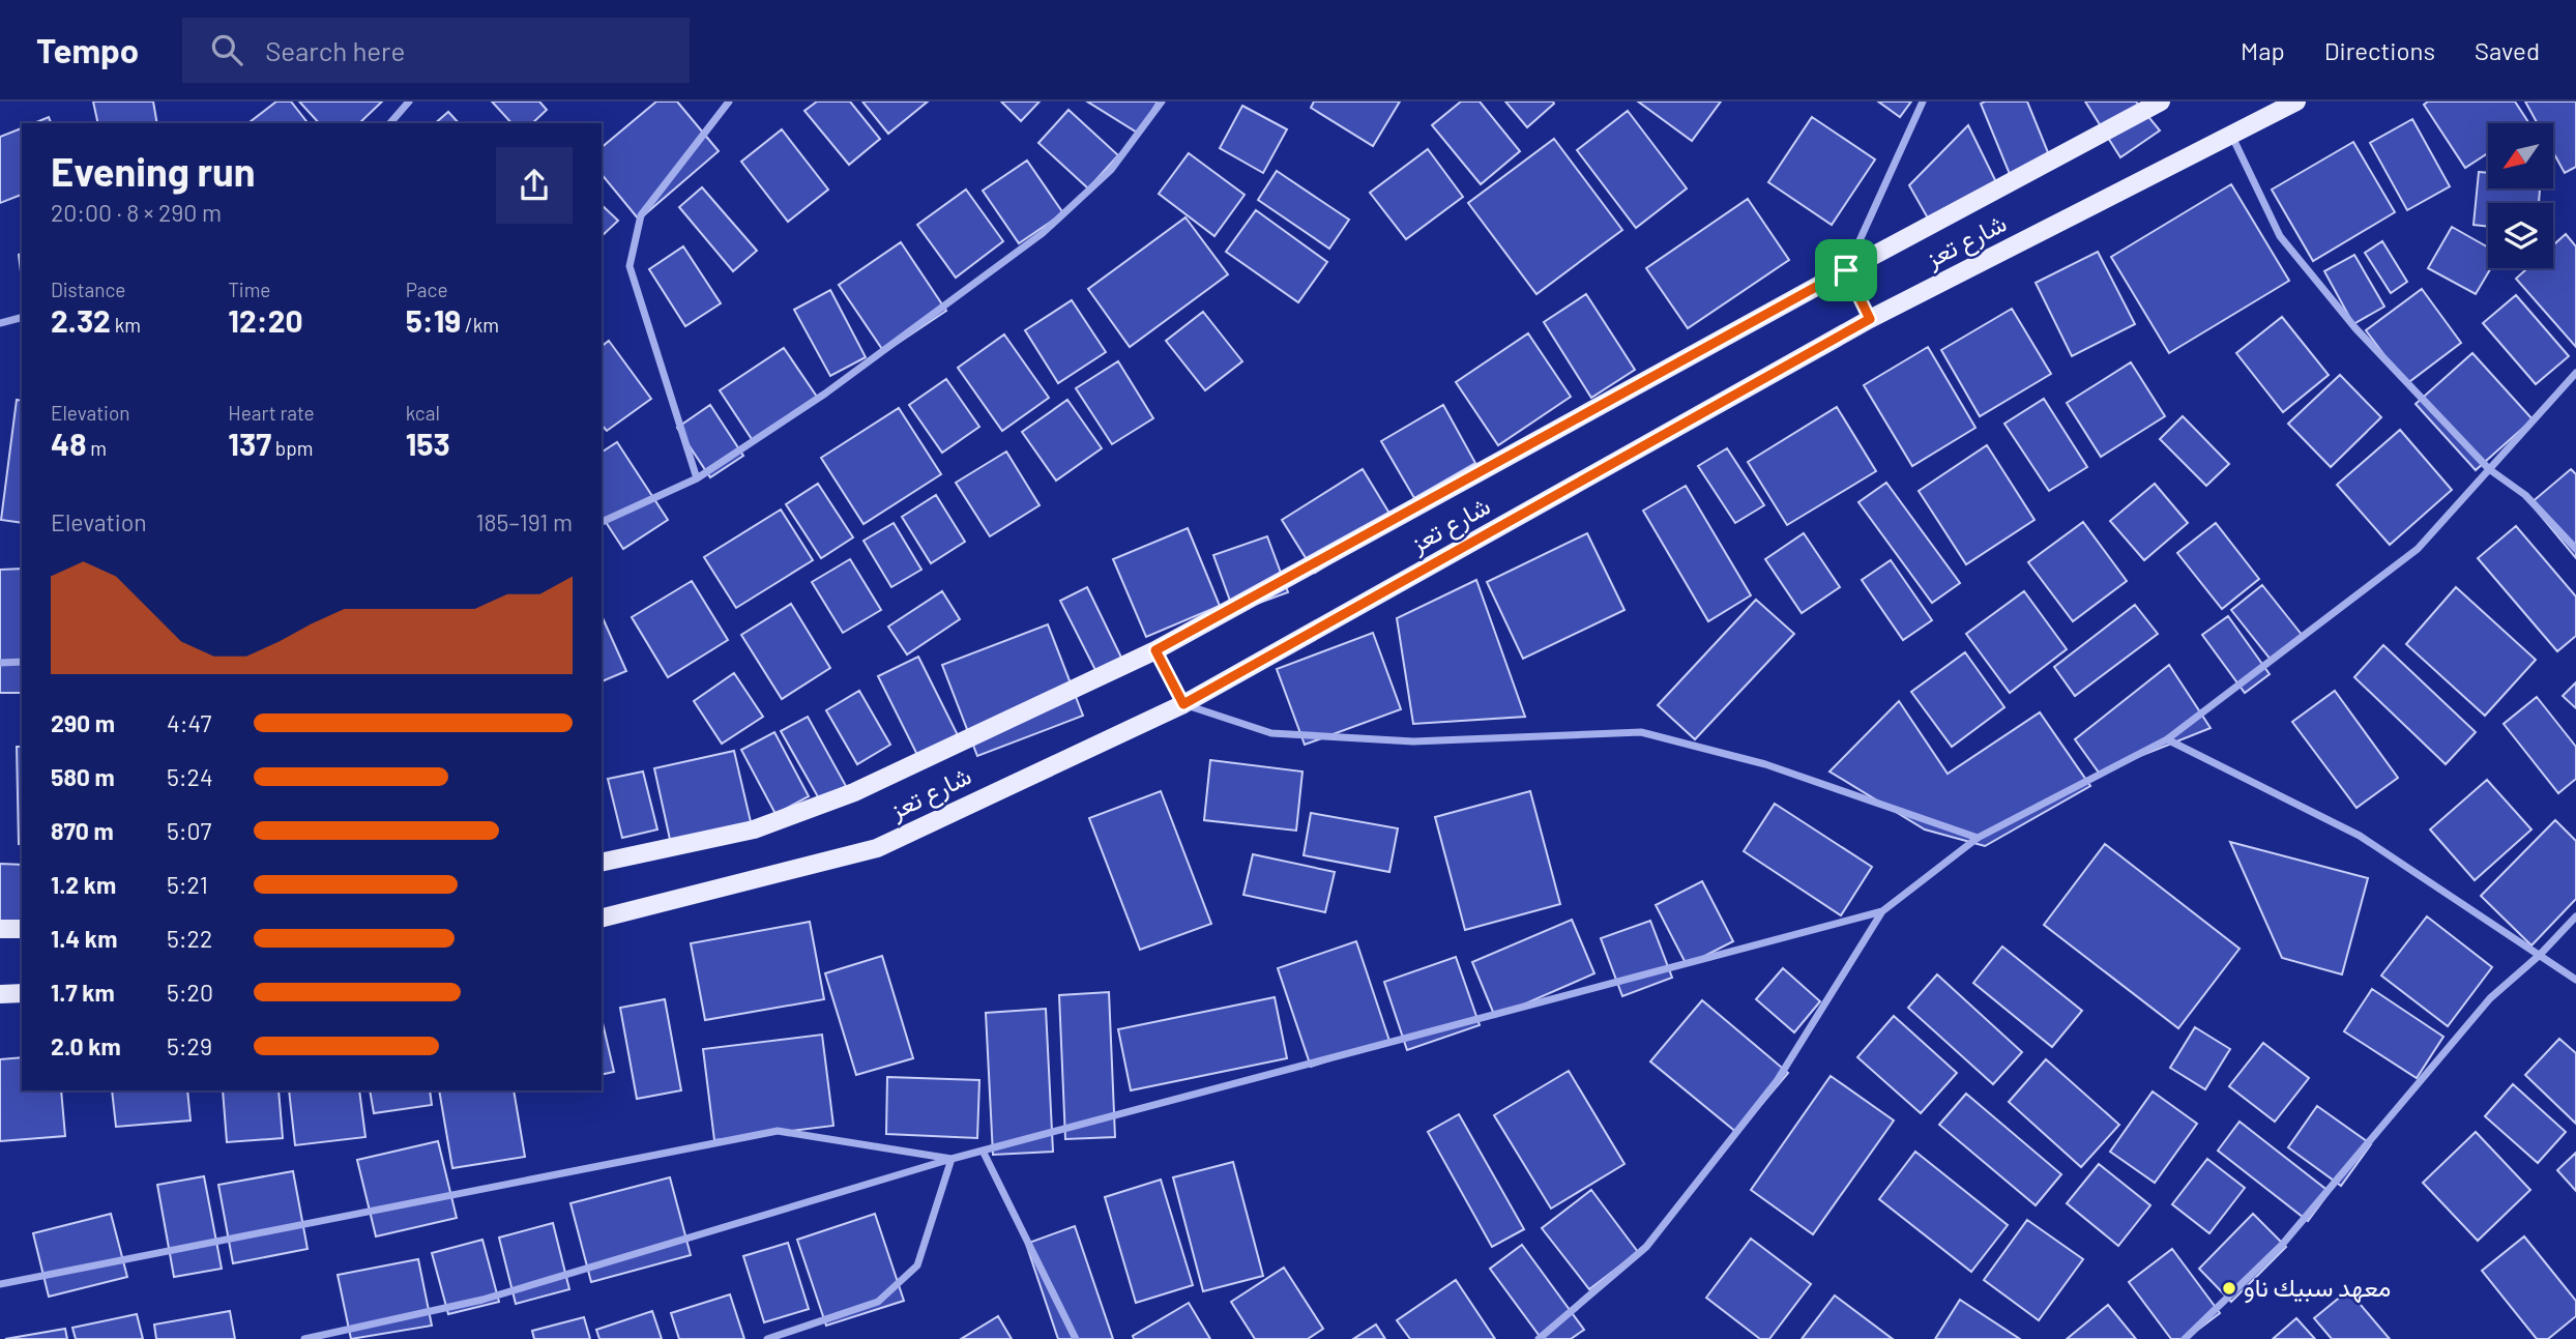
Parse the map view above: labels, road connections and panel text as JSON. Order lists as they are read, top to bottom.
{
  "streets": {
    "main road": ["شارع تعز"]
  },
  "places": ["معهد سبيك ناو"],
  "north": "bottom left",
  "page": {
    "header": "Tempo",
    "search": "Search here",
    "nav": ["Map", "Directions", "Saved"],
    "heading": ["Evening run", "20:00 · 8 × 290 m"],
    "stats": [
      ["Distance", "2.32 km"],
      ["Time", "12:20"],
      ["Pace", "5:19 /km"],
      ["Elevation", "48 m"],
      ["Heart rate", "137 bpm"],
      ["kcal", "153"]
    ],
    "chart": ["Elevation", "185–191 m"],
    "list": [
      {
        "name": "290 m",
        "note": "4:47"
      },
      {
        "name": "580 m",
        "note": "5:24"
      },
      {
        "name": "870 m",
        "note": "5:07"
      },
      {
        "name": "1.2 km",
        "note": "5:21"
      },
      {
        "name": "1.4 km",
        "note": "5:22"
      },
      {
        "name": "1.7 km",
        "note": "5:20"
      },
      {
        "name": "2.0 km",
        "note": "5:29"
      }
    ]
  }
}
